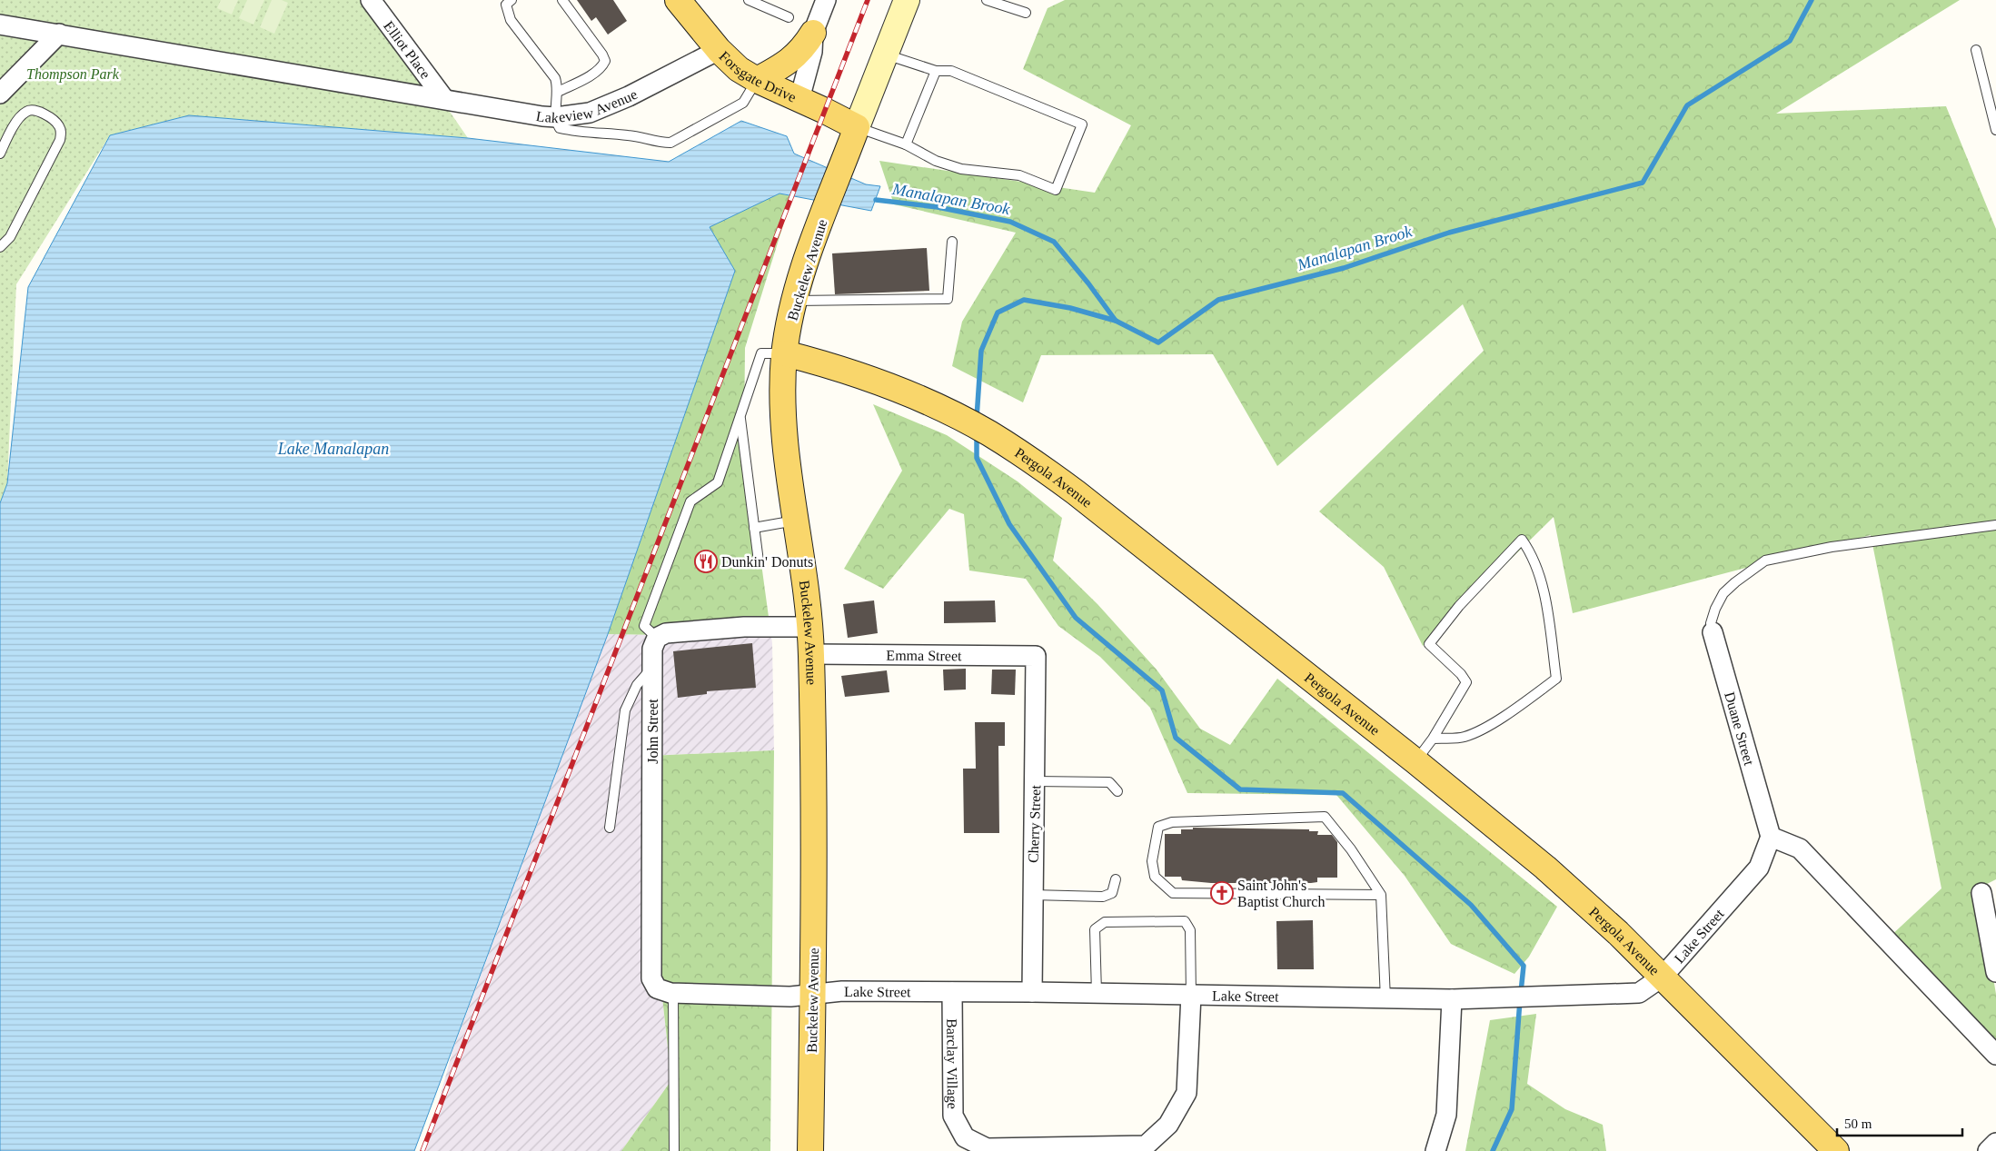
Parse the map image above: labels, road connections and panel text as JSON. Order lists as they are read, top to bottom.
{
  "streets": {
    "main road": ["Forsgate Drive", "Buckelew Avenue", "Pergola Avenue"],
    "street": [
      "Elliot Place",
      "Lakeview Avenue",
      "Emma Street",
      "Duane Street",
      "John Street",
      "Cherry Street",
      "Lake Street",
      "Barclay Village"
    ]
  },
  "crossings": [
    ["Elliot Place", "Lakeview Avenue"],
    ["Forsgate Drive", "Lakeview Avenue"],
    ["Forsgate Drive", "Buckelew Avenue"],
    ["Buckelew Avenue", "Pergola Avenue"],
    ["Buckelew Avenue", "Emma Street"],
    ["Buckelew Avenue", "Lake Street"],
    ["Pergola Avenue", "Lake Street"],
    ["Emma Street", "Cherry Street"],
    ["Duane Street", "Lake Street"],
    ["John Street", "Lake Street"],
    ["Cherry Street", "Lake Street"],
    ["Lake Street", "Barclay Village"]
  ],
  "water": ["Manalapan Brook", "Lake Manalapan"],
  "parks": ["Thompson Park"],
  "places": {
    "restaurant": ["Dunkin' Donuts"],
    "church": ["Saint John's Baptist Church"]
  },
  "scale_bar": "50 m"
}
